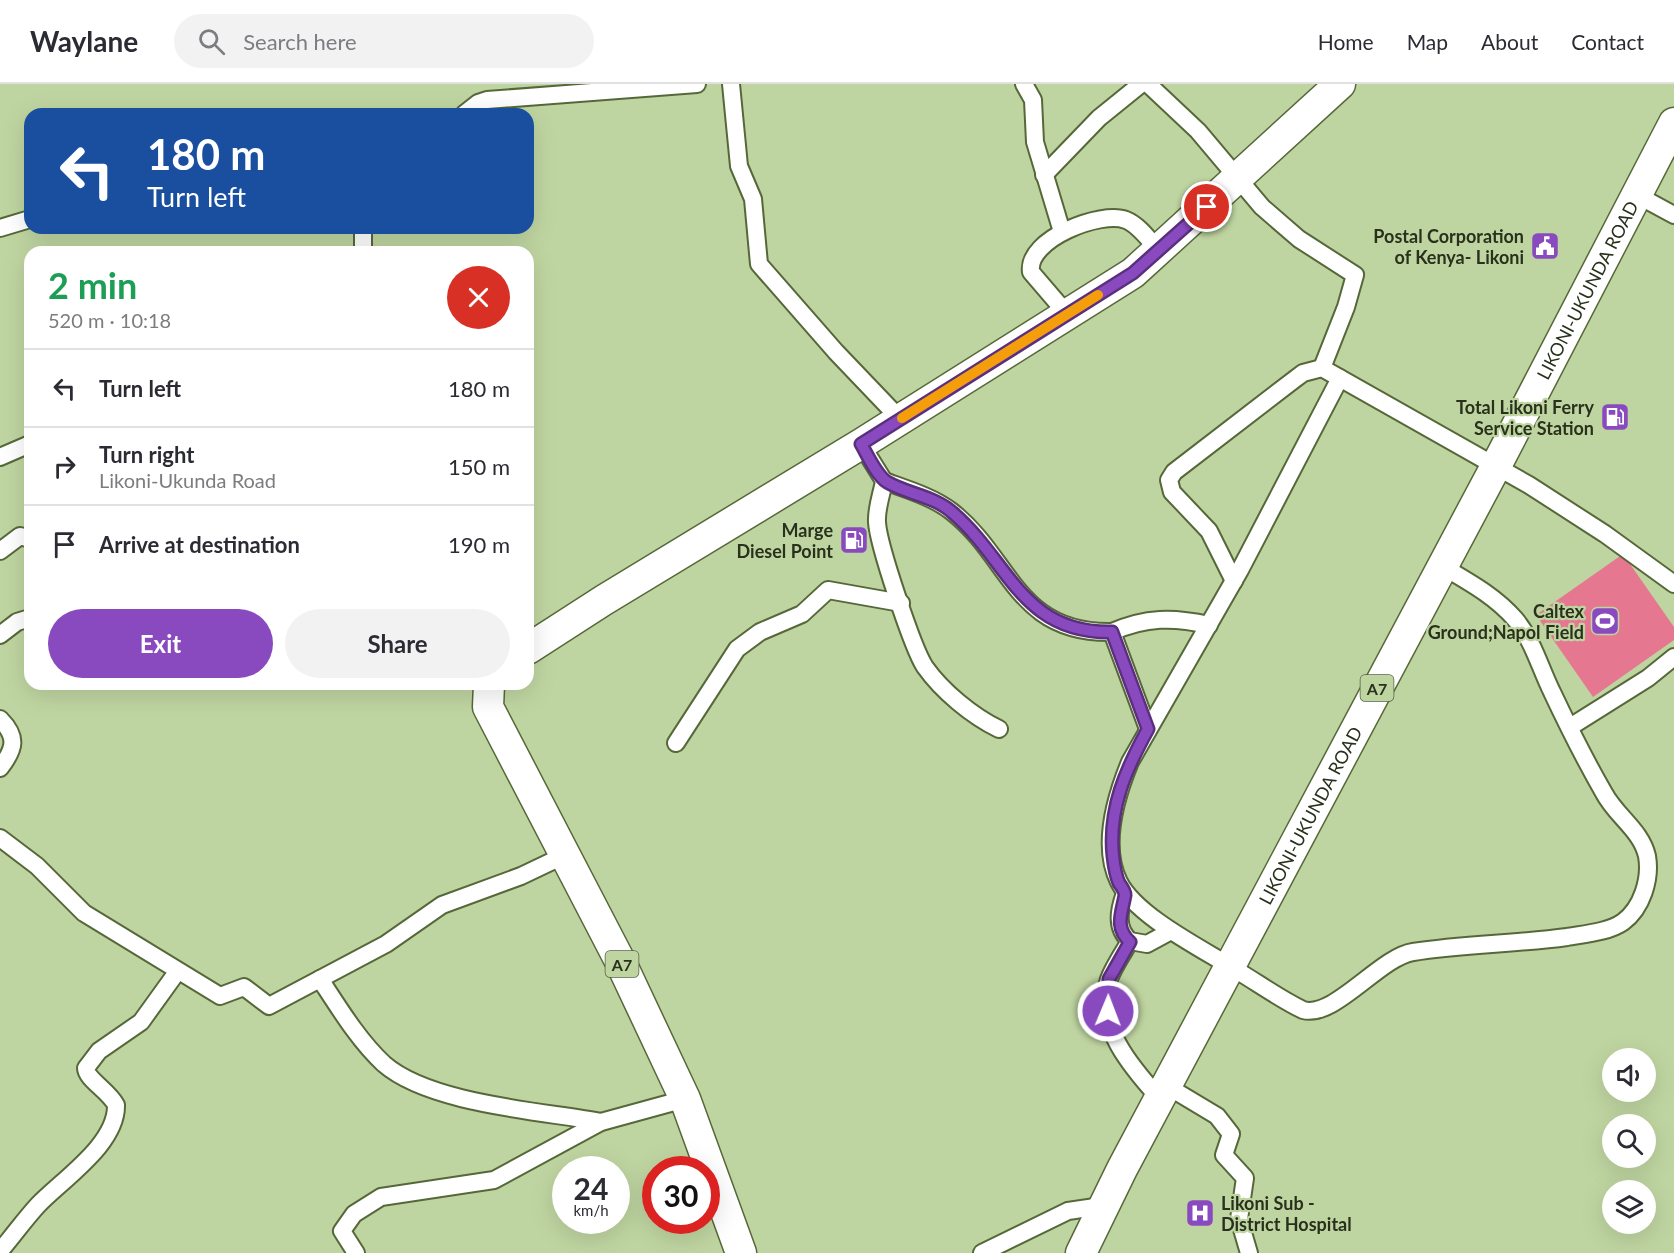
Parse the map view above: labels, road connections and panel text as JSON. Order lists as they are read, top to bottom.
{
  "streets": {
    "highway": ["LIKONI-UKUNDA ROAD", "A7"]
  },
  "places": {
    "public building": ["Postal Corporation of Kenya- Likoni"],
    "fuel station": ["Total Likoni Ferry Service Station", "Marge Diesel Point"],
    "sports": ["Caltex Ground;Napol Field"],
    "hospital": ["Likoni Sub - District Hospital"]
  },
  "page": {
    "header": "Waylane",
    "search": "Search here",
    "nav": [
      "Home",
      "Map",
      "About",
      "Contact"
    ],
    "turn": ["180 m", "Turn left"],
    "heading": ["2 min", "520 m · 10:18"],
    "list": [
      {
        "name": "Turn left",
        "value": "180 m"
      },
      {
        "name": "Turn right",
        "note": "Likoni-Ukunda Road",
        "value": "150 m"
      },
      {
        "name": "Arrive at destination",
        "value": "190 m"
      }
    ],
    "buttons": ["Exit", "Share"],
    "speed": "24 km/h",
    "limit": "30"
  }
}
